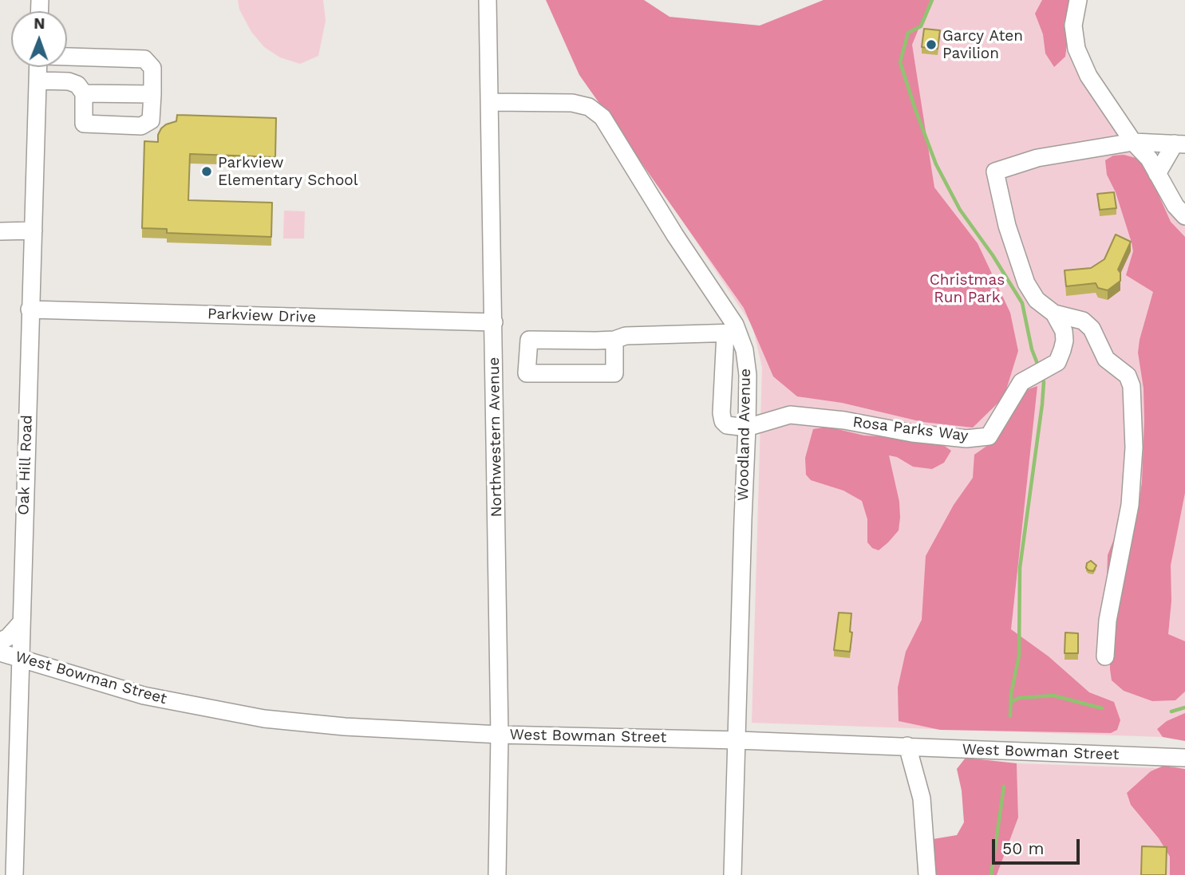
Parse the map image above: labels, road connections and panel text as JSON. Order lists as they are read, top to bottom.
{
  "streets": {
    "street": [
      "Parkview Drive",
      "Rosa Parks Way",
      "Woodland Avenue",
      "Northwestern Avenue",
      "Oak Hill Road",
      "West Bowman Street"
    ]
  },
  "crossings": [
    ["Parkview Drive", "Northwestern Avenue"],
    ["Parkview Drive", "Oak Hill Road"],
    ["Rosa Parks Way", "Woodland Avenue"],
    ["Woodland Avenue", "Northwestern Avenue"],
    ["Woodland Avenue", "West Bowman Street"],
    ["Northwestern Avenue", "West Bowman Street"],
    ["Oak Hill Road", "West Bowman Street"]
  ],
  "parks": ["Christmas Run Park"],
  "places": ["Garcy Aten Pavilion", "Parkview Elementary School"],
  "scale_bar": "50 m",
  "north": "top"
}
